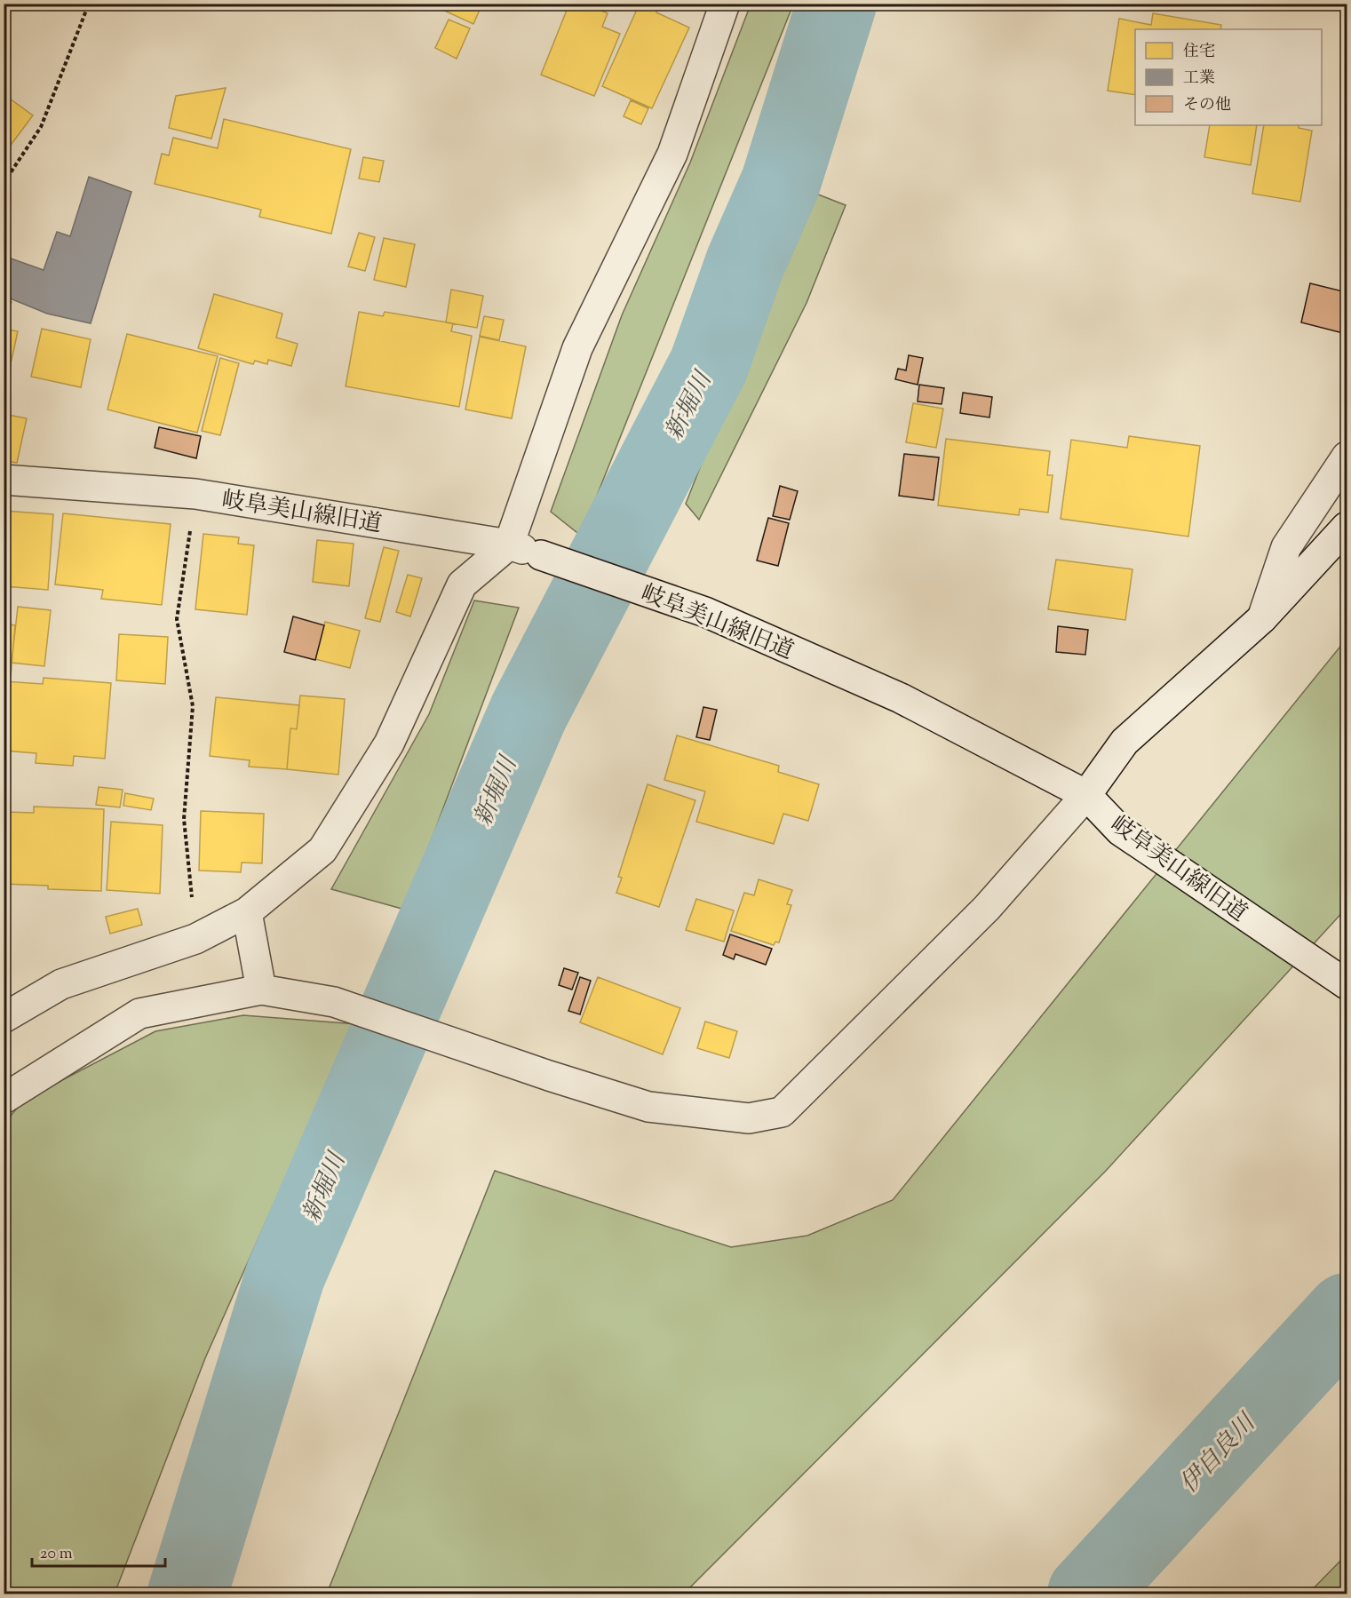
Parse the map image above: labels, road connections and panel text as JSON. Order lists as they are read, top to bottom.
{
  "streets": {
    "street": ["岐阜美山線旧道"]
  },
  "water": ["新堀川", "伊自良川"],
  "legend": ["住宅", "工業", "その他"],
  "scale_bar": "20 m"
}
